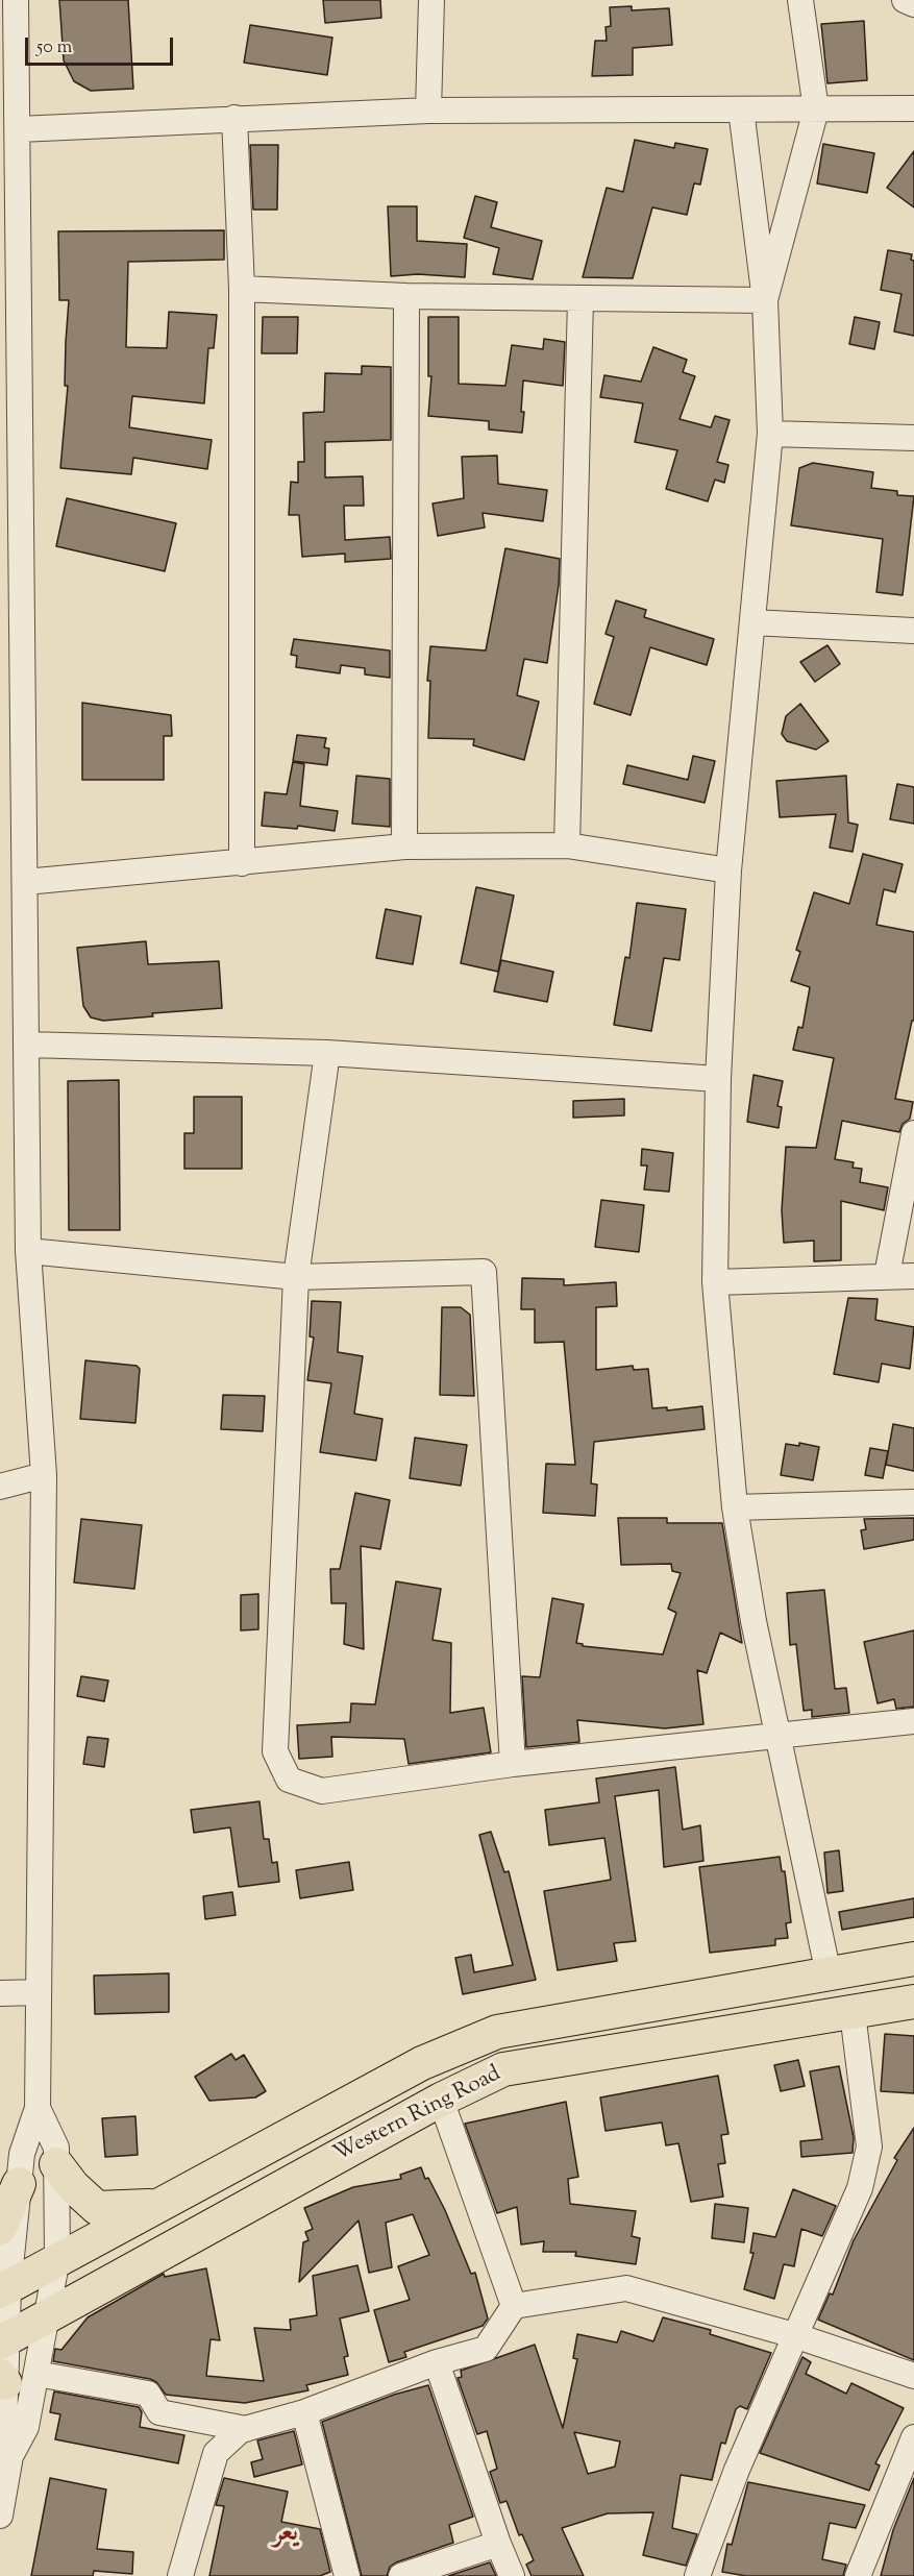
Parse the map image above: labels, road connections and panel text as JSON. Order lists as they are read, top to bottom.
{
  "streets": {
    "main road": ["Western Ring Road"]
  },
  "districts": ["يعر"],
  "scale_bar": "50 m"
}
